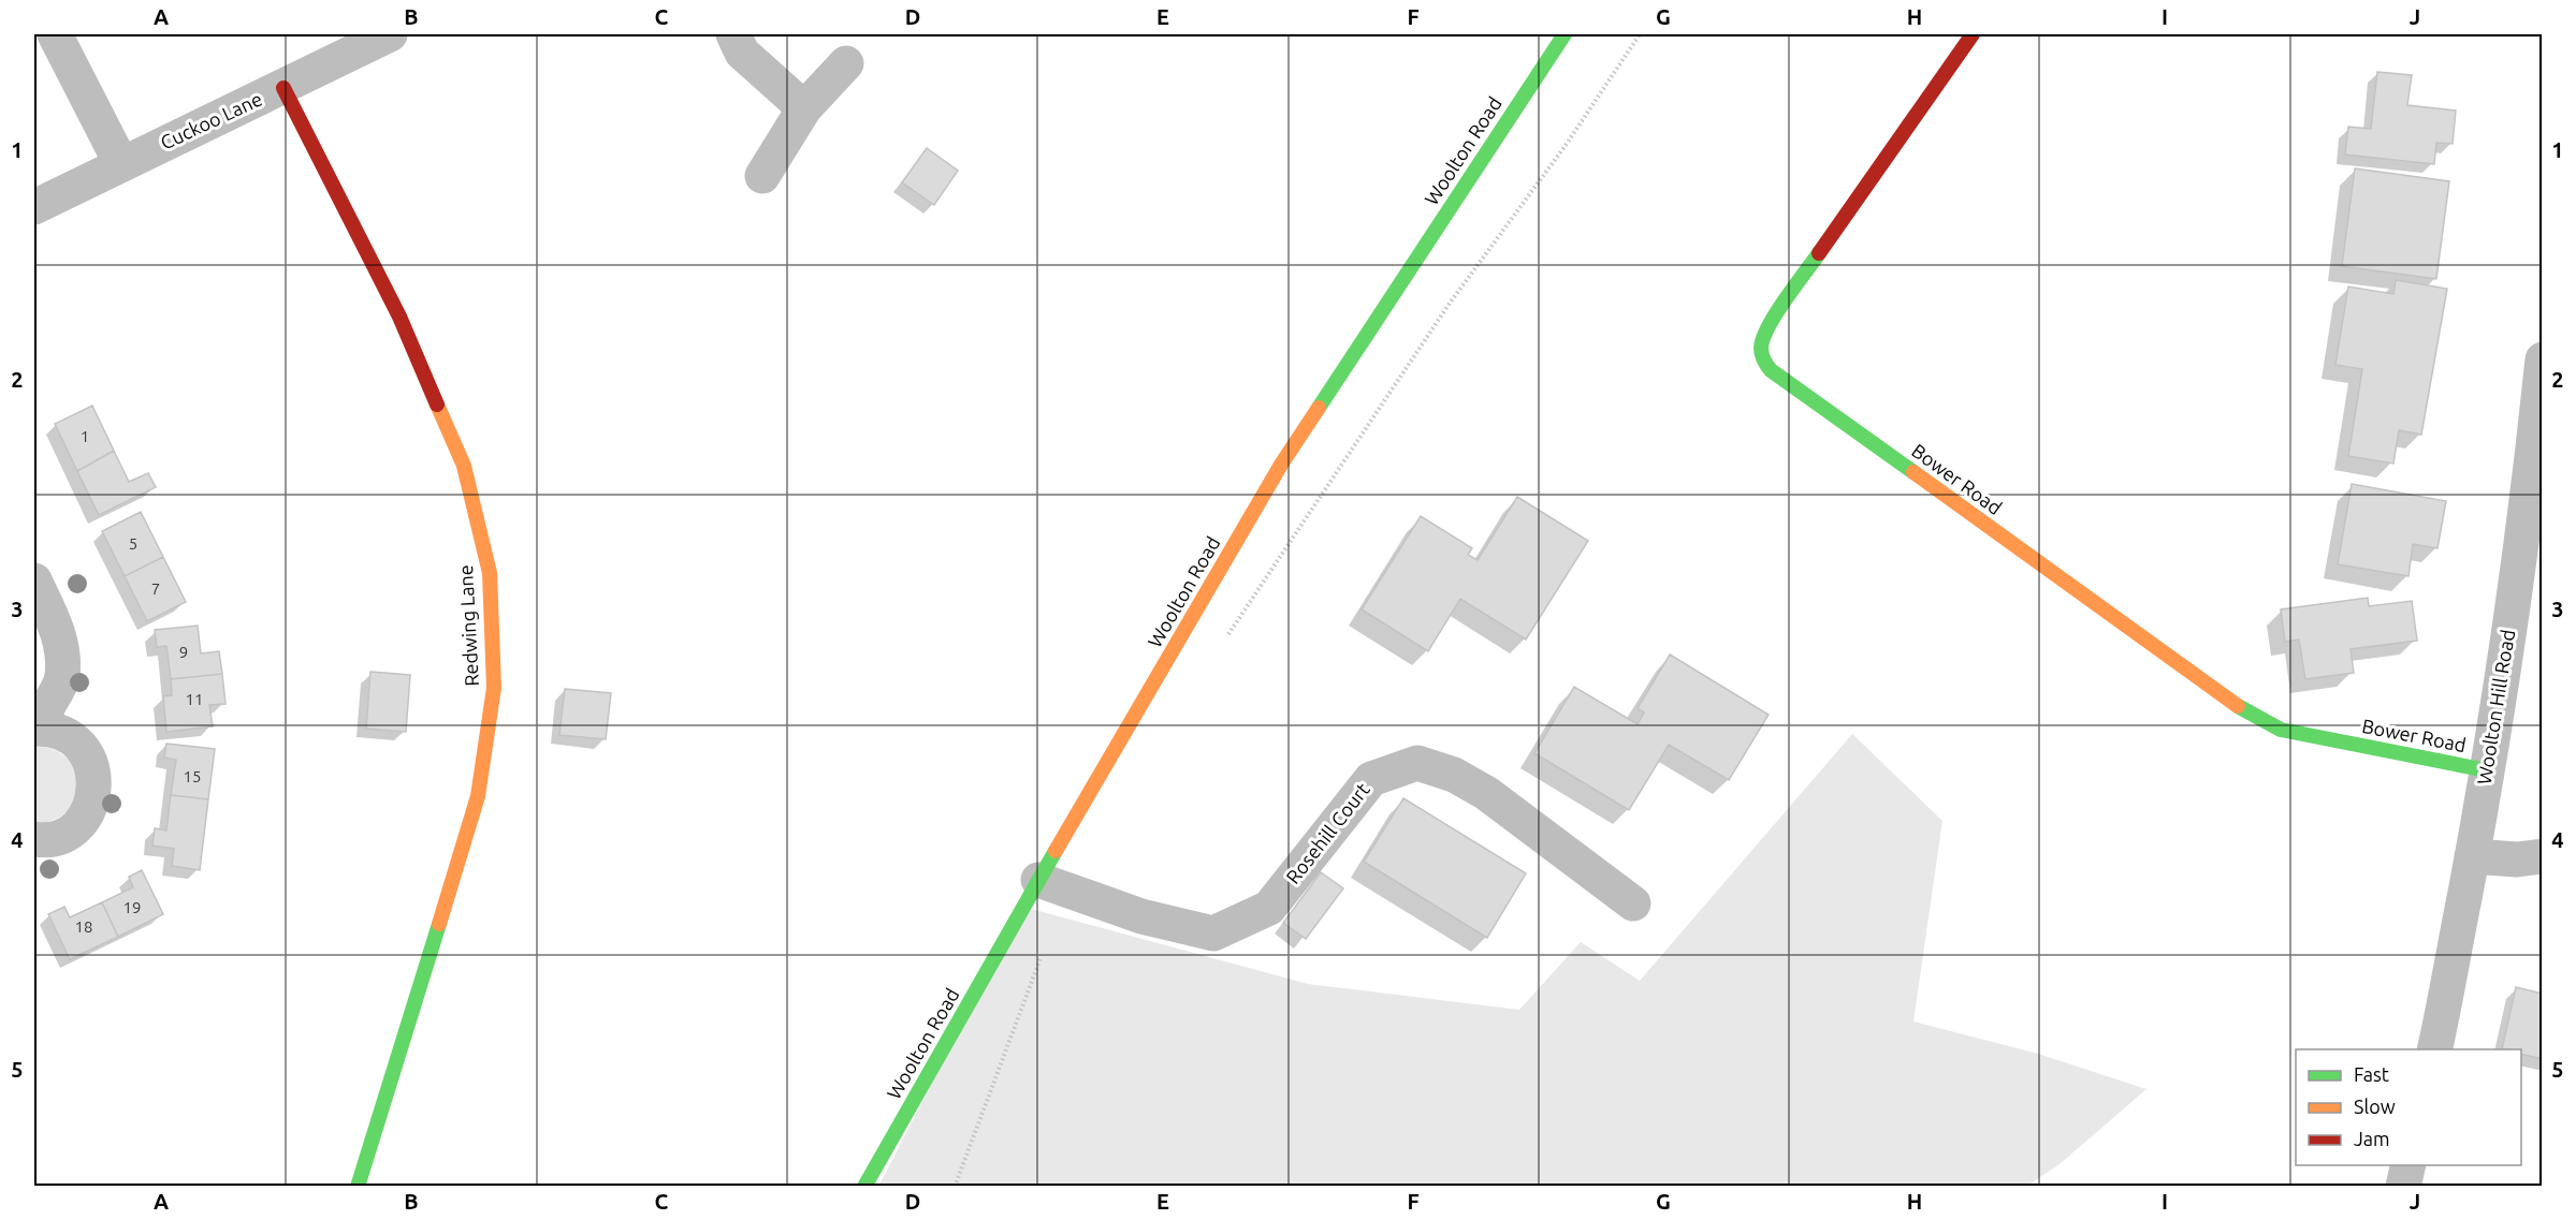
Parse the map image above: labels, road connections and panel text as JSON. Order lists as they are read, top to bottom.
{
  "streets": {
    "street": [
      "Cuckoo Lane",
      "Woolton Road",
      "Bower Road",
      "Redwing Lane",
      "Woolton Hill Road",
      "Rosehill Court"
    ]
  },
  "crossings": [
    ["Cuckoo Lane", "Redwing Lane"],
    ["Woolton Road", "Rosehill Court"],
    ["Bower Road", "Woolton Hill Road"]
  ],
  "house_numbers": [
    "1",
    "5",
    "7",
    "9",
    "11",
    "15",
    "19",
    "18"
  ],
  "legend": ["Fast", "Slow", "Jam"],
  "grid": {
    "columns": [
      "A",
      "B",
      "C",
      "D",
      "E",
      "F",
      "G",
      "H",
      "I",
      "J"
    ],
    "rows": [
      "1",
      "2",
      "3",
      "4",
      "5"
    ]
  }
}
